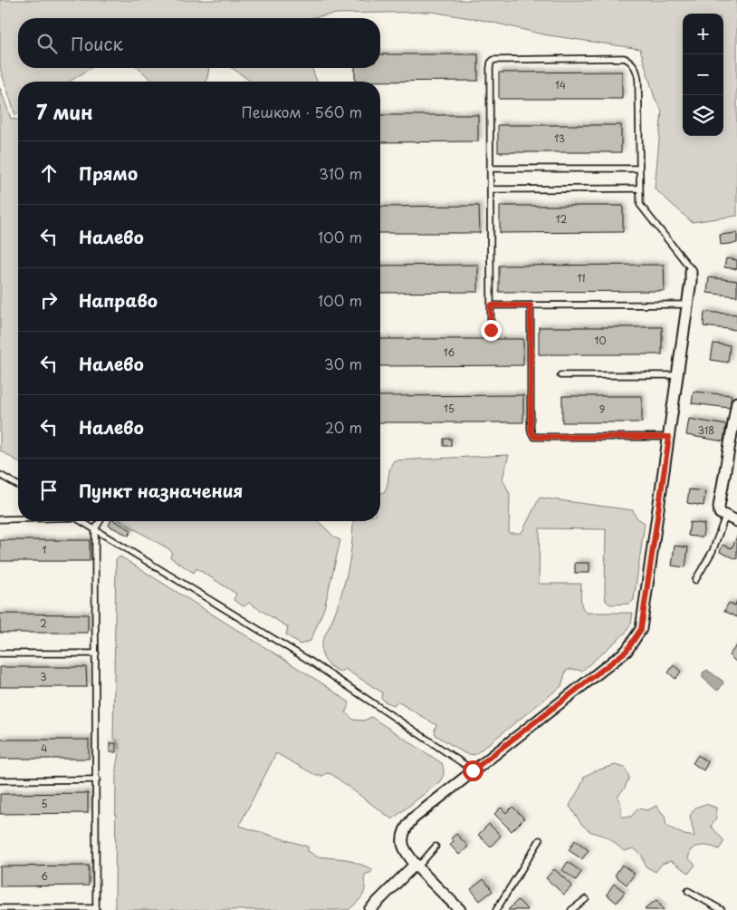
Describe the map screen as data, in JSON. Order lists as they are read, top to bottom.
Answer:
{
  "house_numbers": [
    "14",
    "13",
    "12",
    "11",
    "10",
    "16",
    "15",
    "9",
    "318",
    "1",
    "2",
    "3",
    "4",
    "5",
    "6"
  ],
  "page": {
    "map_buttons": ["+", "−"],
    "search": "Поиск",
    "heading": ["7 мин", "Пешком · 560 m"],
    "list": [
      ["Прямо", "310 m"],
      ["Налево", "100 m"],
      ["Направо", "100 m"],
      ["Налево", "30 m"],
      ["Налево", "20 m"],
      "Пункт назначения"
    ]
  }
}
